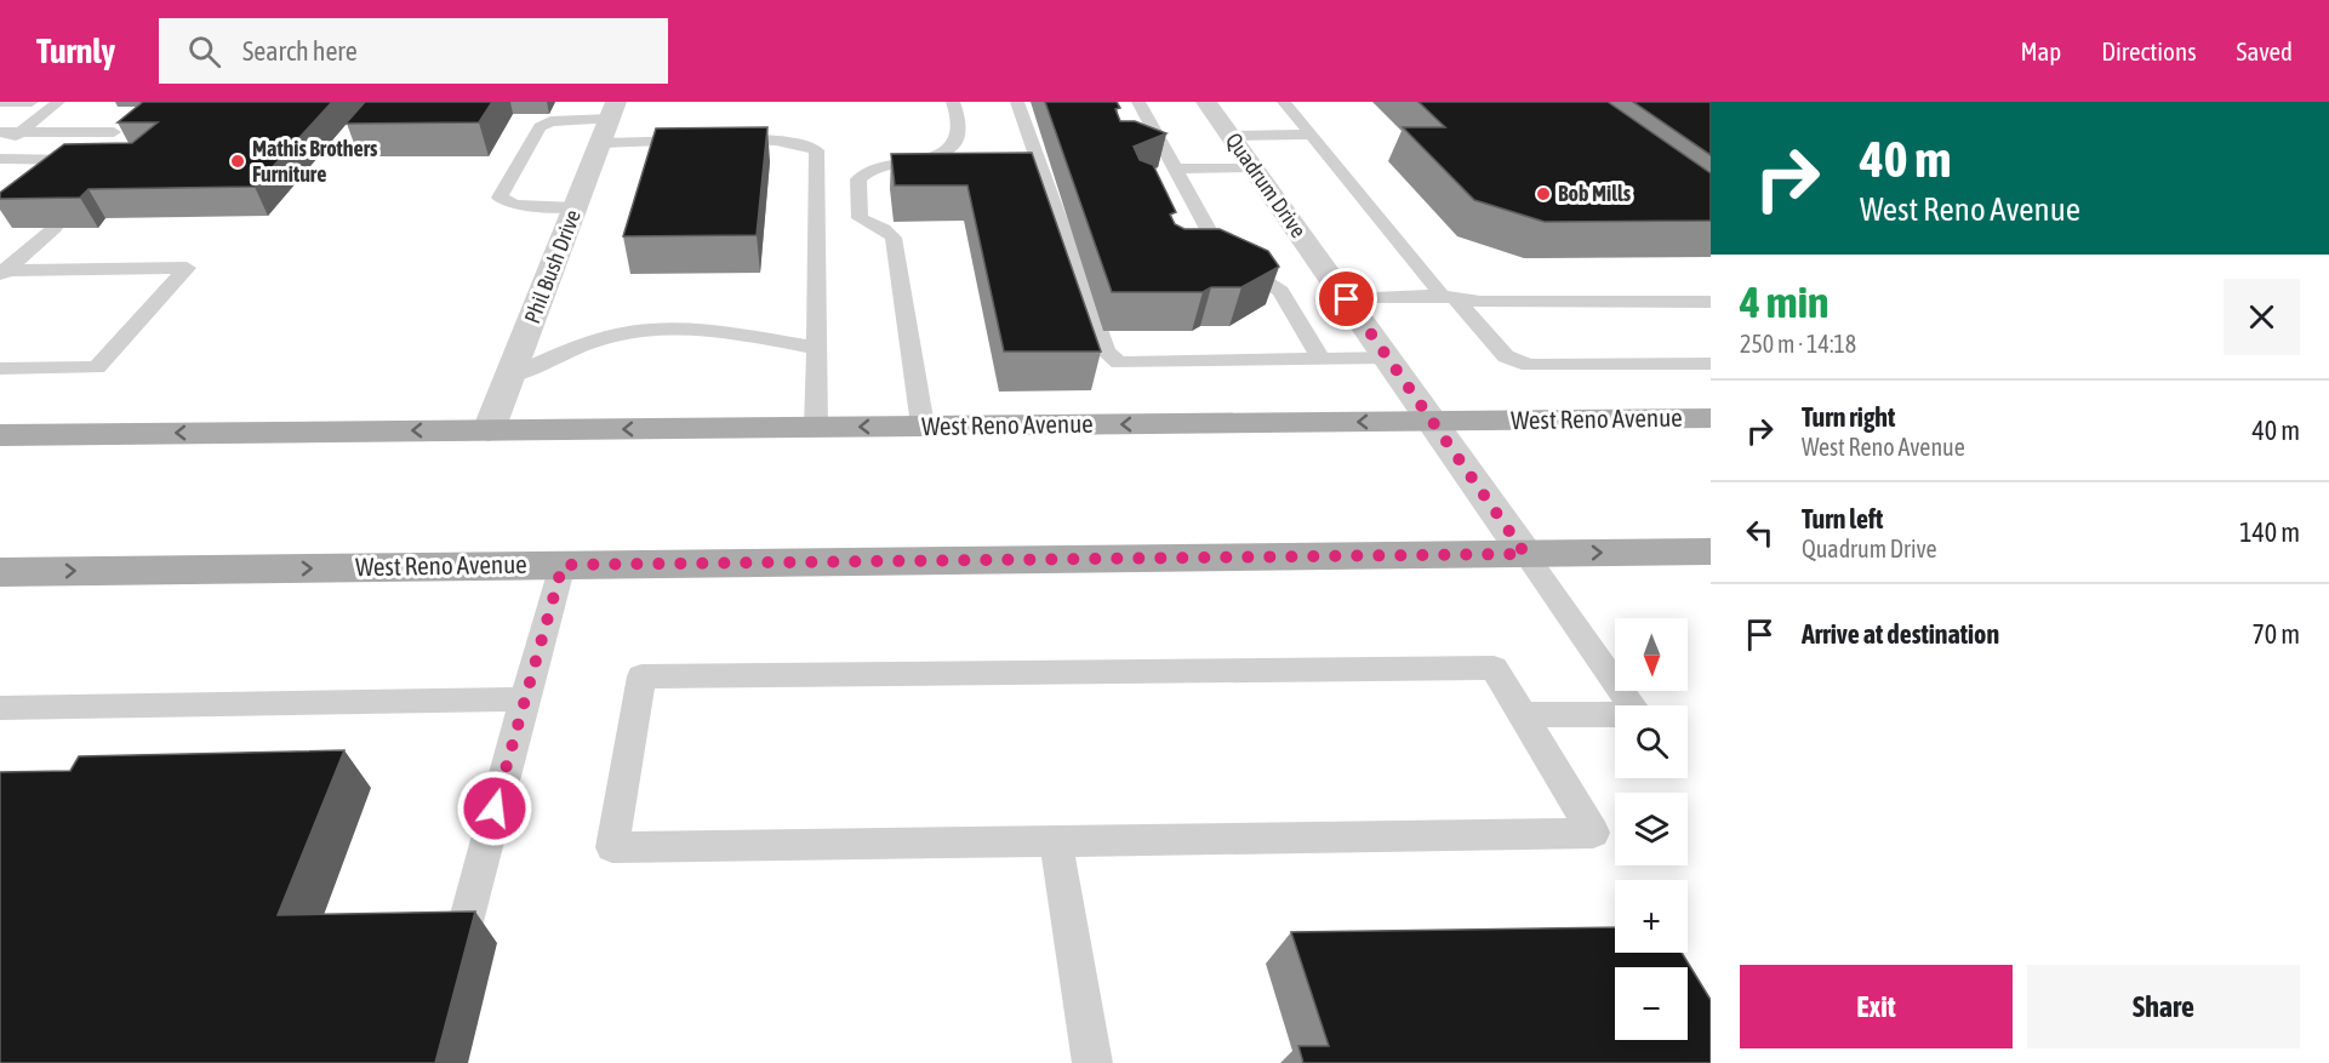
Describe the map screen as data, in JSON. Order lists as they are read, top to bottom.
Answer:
{
  "streets": {
    "main road": ["West Reno Avenue"],
    "street": ["Quadrum Drive", "Phil Bush Drive"]
  },
  "crossings": [
    ["Quadrum Drive", "West Reno Avenue"],
    ["Phil Bush Drive", "West Reno Avenue"]
  ],
  "places": ["Mathis Brothers Furniture", "Bob Mills"],
  "north": "bottom",
  "page": {
    "header": "Turnly",
    "search": "Search here",
    "nav": ["Map", "Directions", "Saved"],
    "turn": ["40 m", "West Reno Avenue"],
    "heading": ["4 min", "250 m · 14:18"],
    "list": [
      {
        "name": "Turn right",
        "note": "West Reno Avenue",
        "value": "40 m"
      },
      {
        "name": "Turn left",
        "note": "Quadrum Drive",
        "value": "140 m"
      },
      {
        "name": "Arrive at destination",
        "value": "70 m"
      }
    ],
    "map_buttons": ["+", "−"],
    "buttons": ["Exit", "Share"]
  }
}
